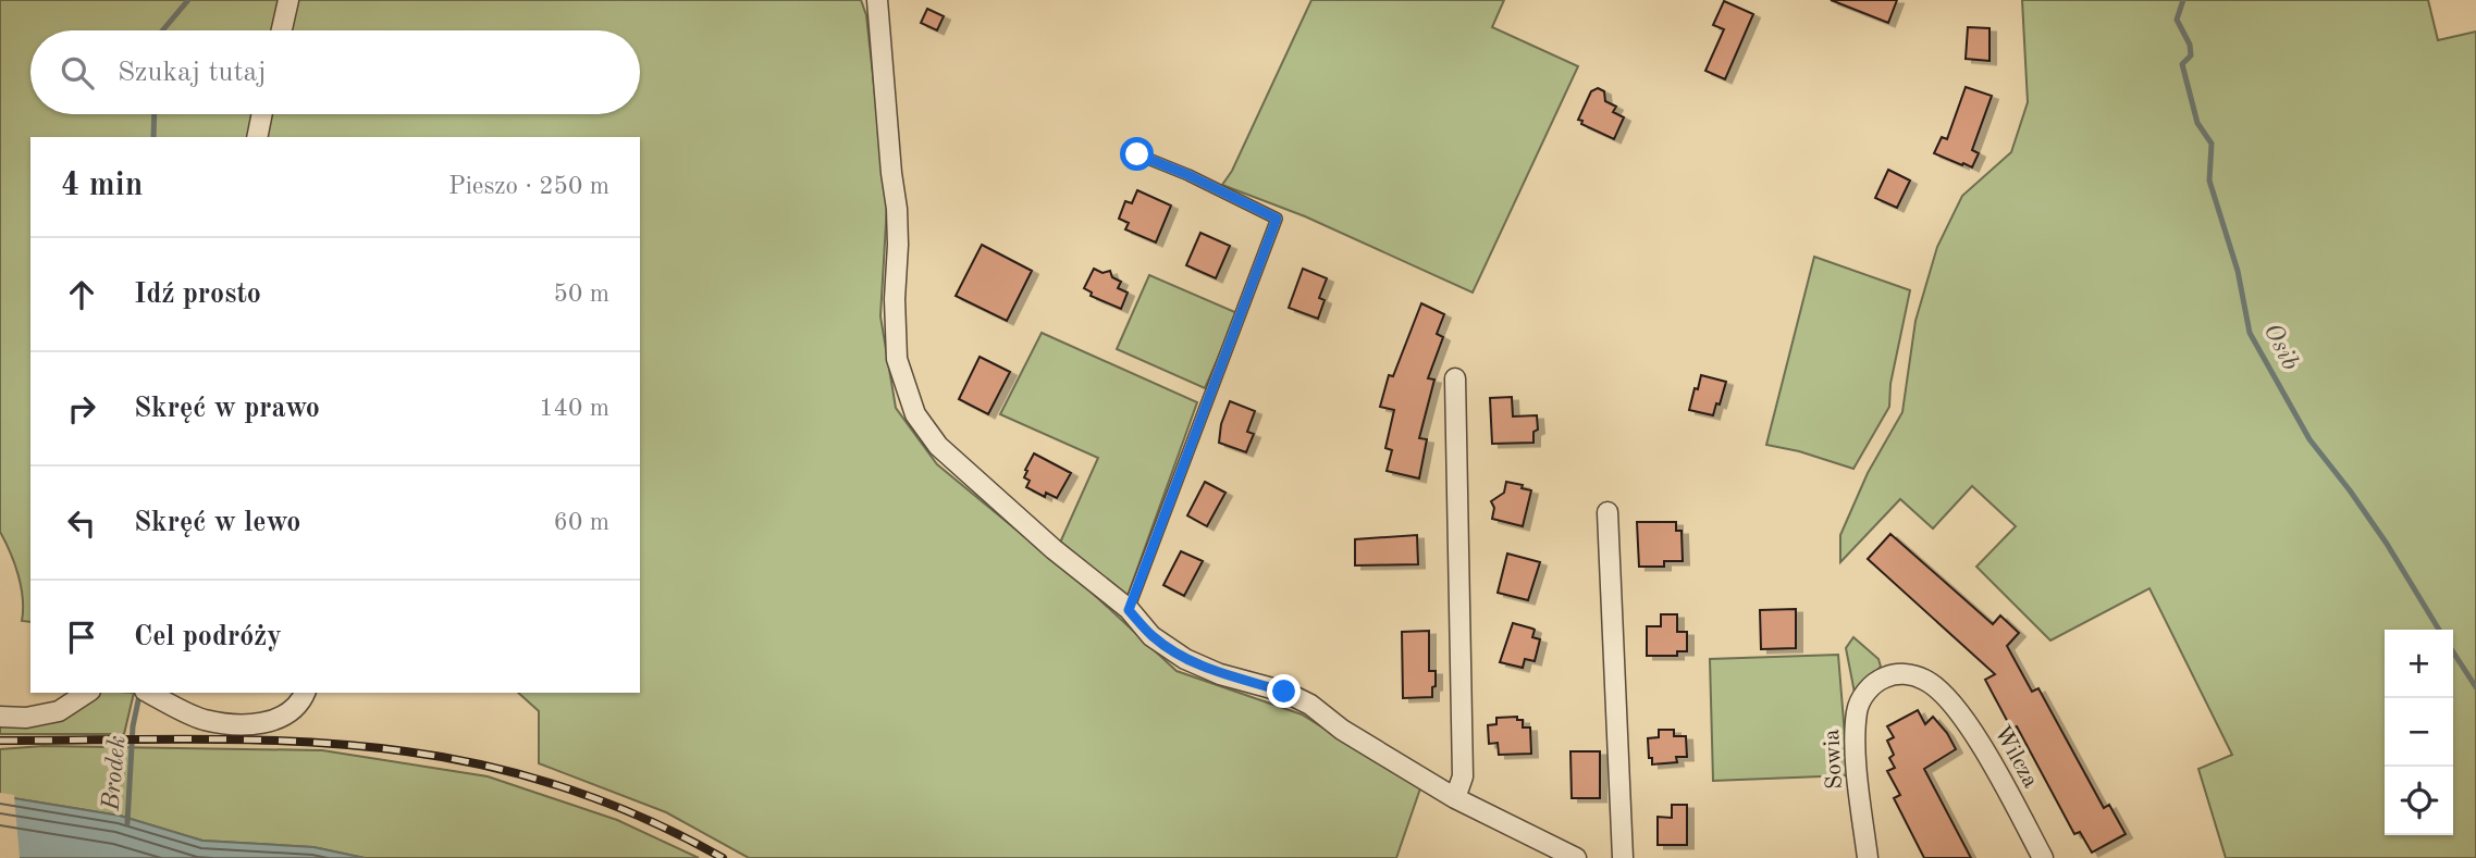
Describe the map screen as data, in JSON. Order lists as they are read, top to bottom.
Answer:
{
  "streets": {
    "street": ["Wilcza", "Sowia"]
  },
  "crossings": [
    ["Wilcza", "Sowia"]
  ],
  "water": ["Osib", "Brodek"],
  "page": {
    "search": "Szukaj tutaj",
    "heading": ["4 min", "Pieszo · 250 m"],
    "list": [
      ["Idź prosto", "50 m"],
      ["Skręć w prawo", "140 m"],
      ["Skręć w lewo", "60 m"],
      "Cel podróży"
    ],
    "map_buttons": ["+", "−"]
  }
}
